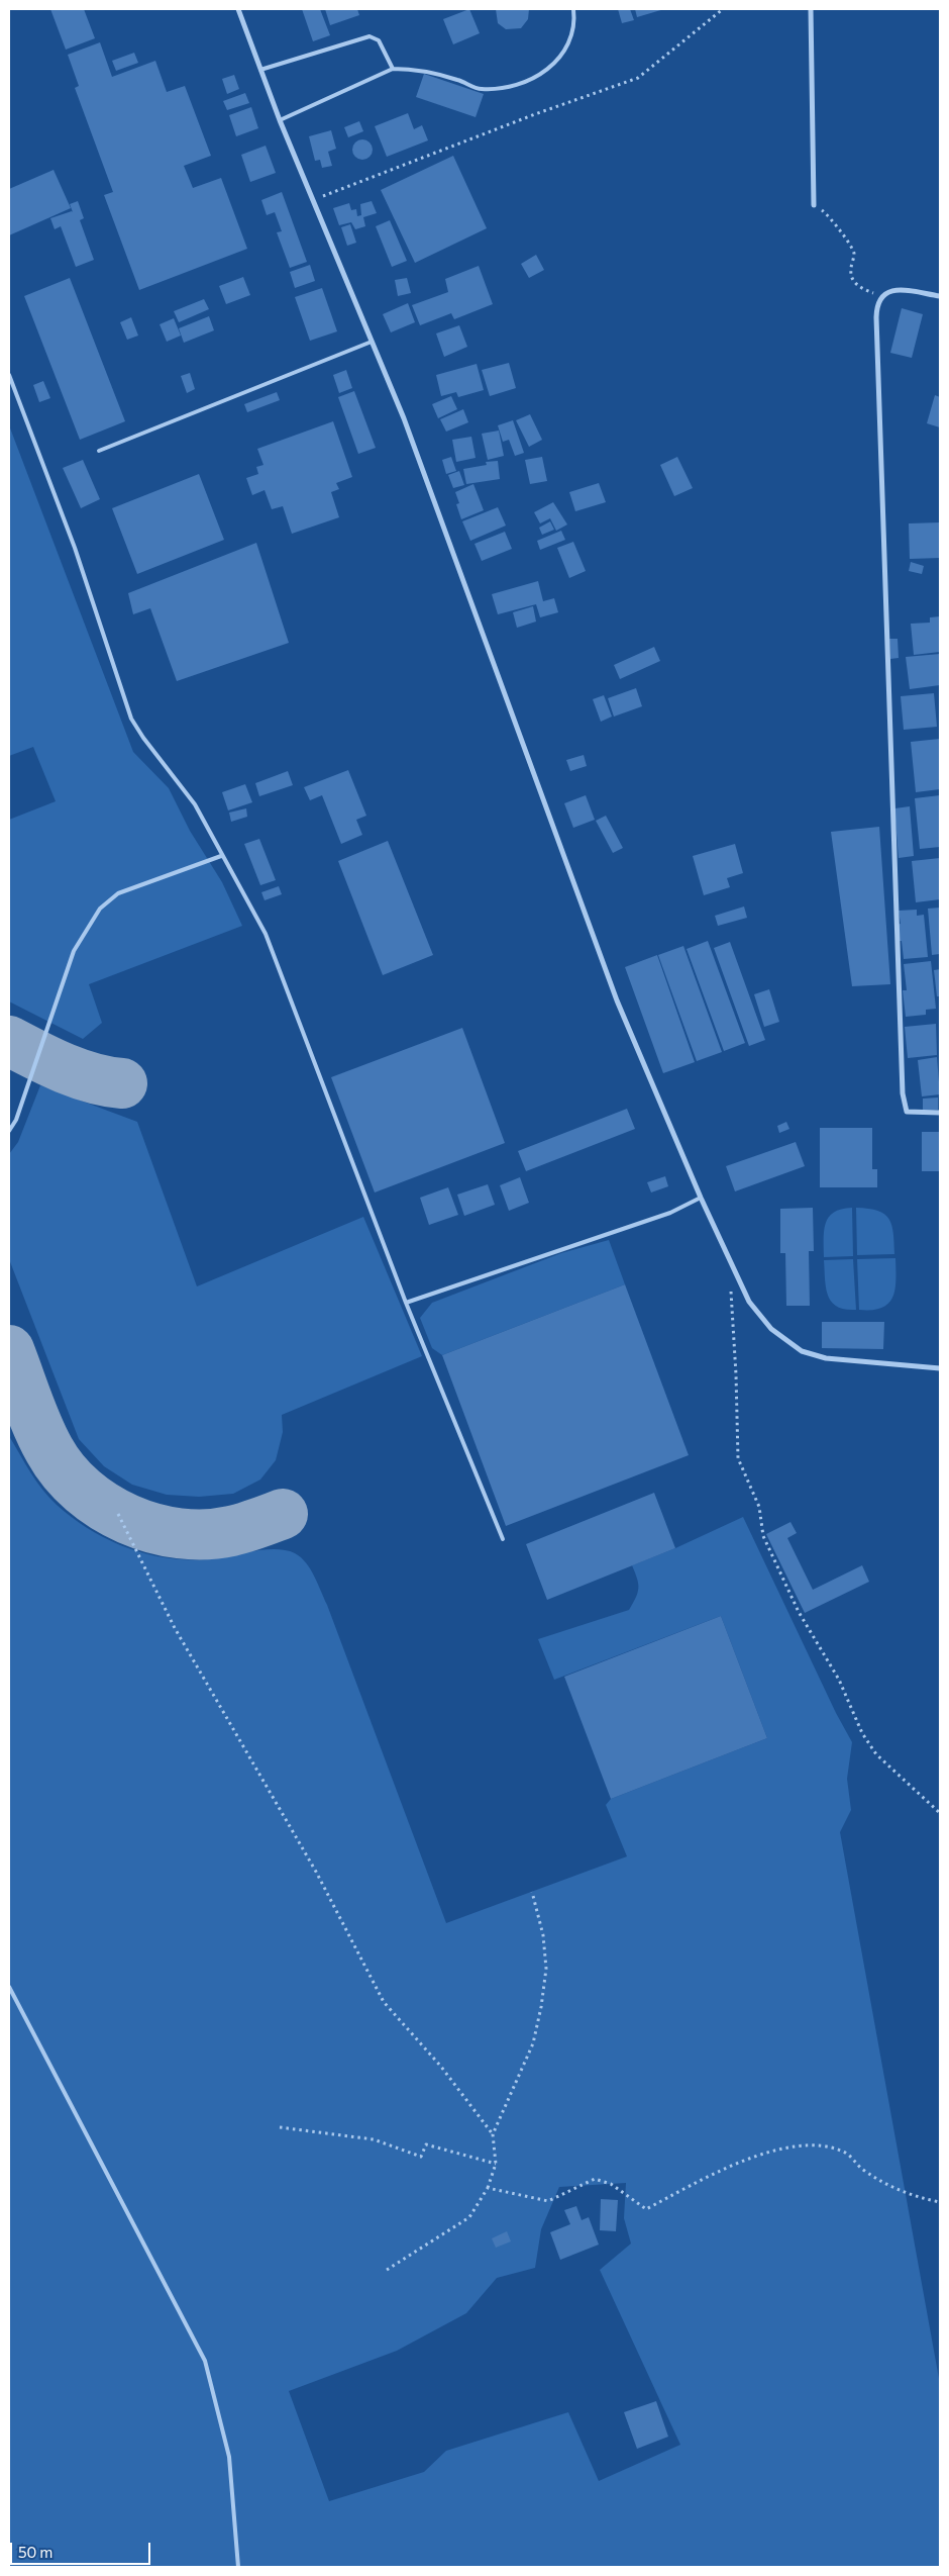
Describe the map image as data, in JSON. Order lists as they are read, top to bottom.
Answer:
{
  "scale_bar": "50 m"
}
